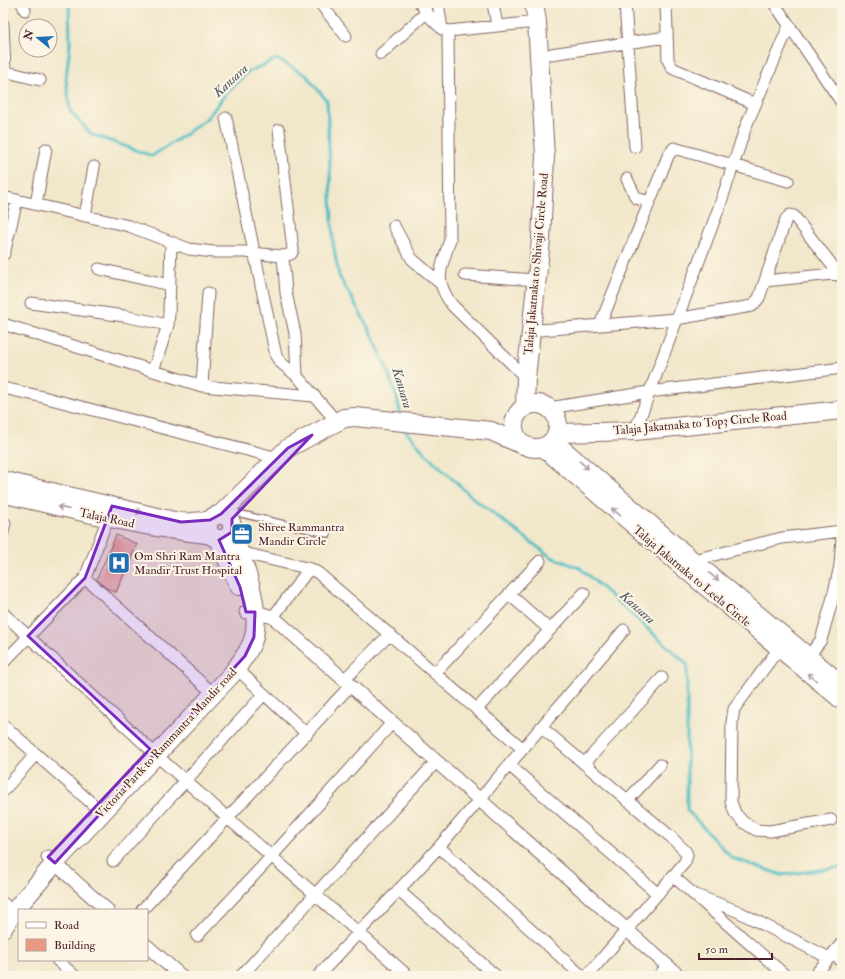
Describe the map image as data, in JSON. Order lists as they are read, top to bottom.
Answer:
{
  "streets": {
    "highway": ["Talaja Jakatnaka to Shivaji Circle Road", "Talaja Jakatnaka to Top3 Circle Road", "Victoria Partk to Rammantra Mandir road"],
    "main road": ["Talaja Road", "Talaja Jakatnaka to Leela Circle"]
  },
  "crossings": [
    ["Talaja Jakatnaka to Shivaji Circle Road", "Talaja Jakatnaka to Top3 Circle Road"],
    ["Talaja Jakatnaka to Shivaji Circle Road", "Talaja Jakatnaka to Leela Circle"],
    ["Talaja Jakatnaka to Top3 Circle Road", "Talaja Jakatnaka to Leela Circle"],
    ["Talaja Road", "Victoria Partk to Rammantra Mandir road"]
  ],
  "water": ["Kansara"],
  "places": {
    "office": ["Shree Rammantra Mandir Circle"],
    "hospital": ["Om Shri Ram Mantra Mandir Trust Hospital"]
  },
  "legend": ["Road", "Building"],
  "scale_bar": "50 m",
  "north": "left"
}
